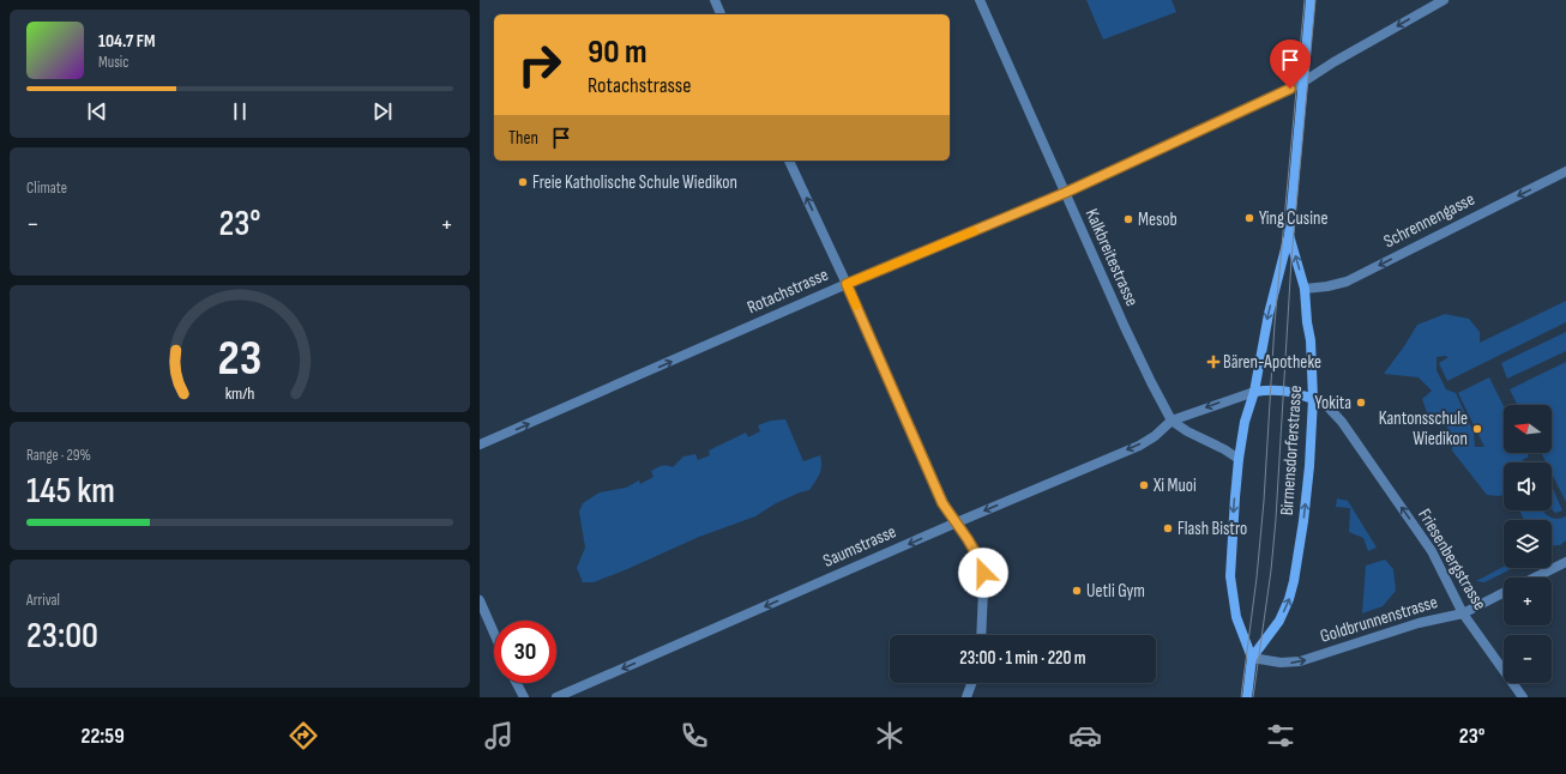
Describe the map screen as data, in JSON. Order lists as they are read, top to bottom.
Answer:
{
  "streets": {
    "main road": ["Birmensdorferstrasse"],
    "street": [
      "Schrennengasse",
      "Kalkbreitestrasse",
      "Rotachstrasse",
      "Saumstrasse",
      "Friesenbergstrasse",
      "Goldbrunnenstrasse"
    ]
  },
  "crossings": [
    ["Schrennengasse", "Birmensdorferstrasse"],
    ["Kalkbreitestrasse", "Rotachstrasse"],
    ["Kalkbreitestrasse", "Birmensdorferstrasse"],
    ["Kalkbreitestrasse", "Saumstrasse"],
    ["Rotachstrasse", "Birmensdorferstrasse"],
    ["Birmensdorferstrasse", "Friesenbergstrasse"],
    ["Birmensdorferstrasse", "Goldbrunnenstrasse"],
    ["Friesenbergstrasse", "Goldbrunnenstrasse"]
  ],
  "one_way": [
    "Schrennengasse",
    "Saumstrasse",
    "Friesenbergstrasse",
    "Goldbrunnenstrasse"
  ],
  "places": {
    "other": [
      "Freie Katholische Schule Wiedikon",
      "Ying Cusine",
      "Mesob",
      "Yokita",
      "Kantonsschule Wiedikon",
      "Xi Muoi",
      "Flash Bistro",
      "Uetli Gym"
    ],
    "health": ["Bären-Apotheke"]
  },
  "north": "left",
  "page": {
    "turn": ["90 m", "Rotachstrasse"],
    "song": ["104.7 FM", "Music"],
    "then": "Then",
    "tile": [
      "Climate",
      ["Range · 29%", "145 km"],
      ["Arrival", "23:00"]
    ],
    "heat": ["−", "23°", "+"],
    "map_buttons": ["+", "−"],
    "limit": "30",
    "trip": "23:00 · 1 min · 220 m",
    "tabs": ["22:59", "23°"],
    "gauge": ["23", "km/h"]
  }
}
